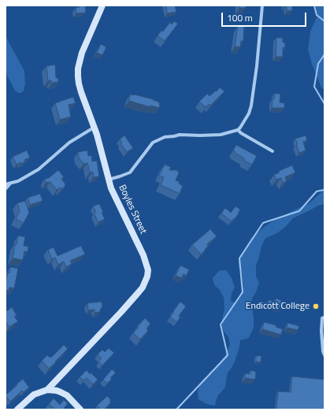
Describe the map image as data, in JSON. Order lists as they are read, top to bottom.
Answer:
{
  "streets": {
    "street": ["Boyles Street"]
  },
  "places": ["Endicott College"],
  "scale_bar": "100 m"
}
